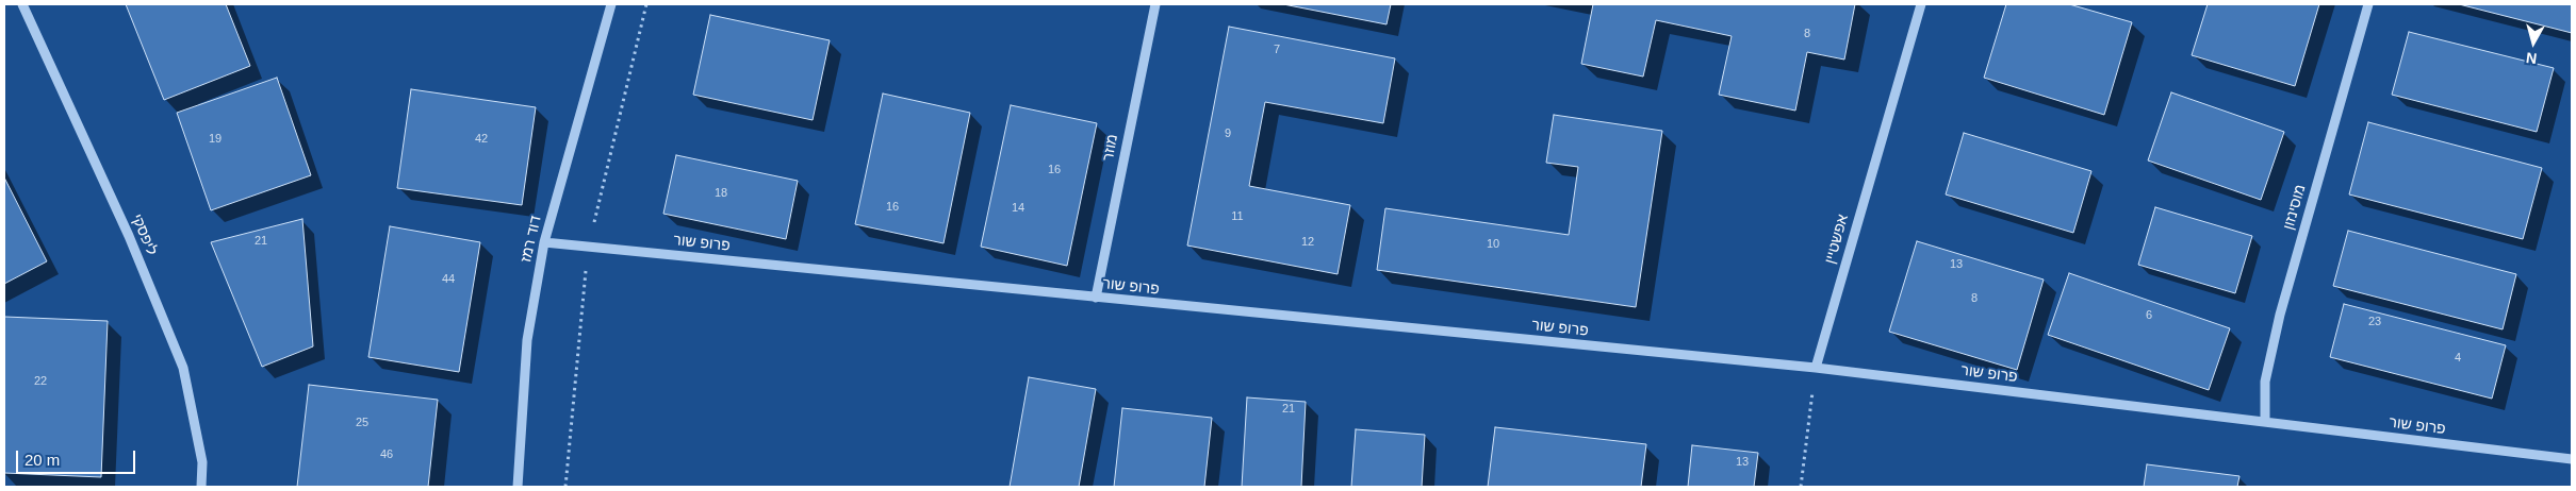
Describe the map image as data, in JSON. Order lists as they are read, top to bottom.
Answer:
{
  "streets": {
    "street": [
      "מוזר",
      "מוסינזון",
      "ליפסקי",
      "דוד רמז",
      "אפשטיין",
      "פרופ שור"
    ]
  },
  "crossings": [
    ["מוזר", "פרופ שור"],
    ["מוסינזון", "פרופ שור"],
    ["דוד רמז", "פרופ שור"],
    ["אפשטיין", "פרופ שור"]
  ],
  "house_numbers": [
    "8",
    "7",
    "9",
    "19",
    "42",
    "16",
    "18",
    "16",
    "14",
    "11",
    "21",
    "12",
    "10",
    "13",
    "44",
    "8",
    "6",
    "23",
    "4",
    "22",
    "21",
    "25",
    "46",
    "13"
  ],
  "scale_bar": "20 m",
  "north": "bottom"
}
